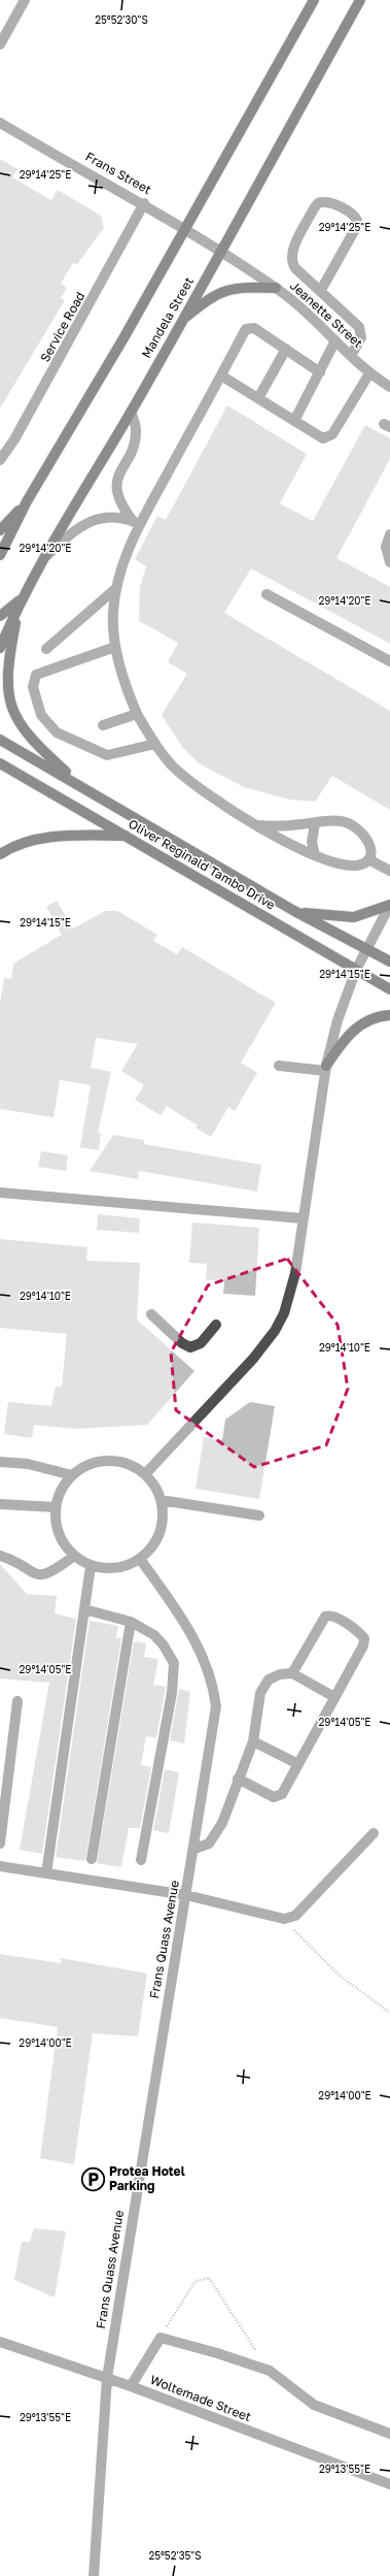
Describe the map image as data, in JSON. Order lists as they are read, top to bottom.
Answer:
{
  "streets": {
    "main road": ["Mandela Street", "Oliver Reginald Tambo Drive"],
    "street": [
      "Frans Street",
      "Jeanette Street",
      "Service Road",
      "Frans Quass Avenue",
      "Woltemade Street"
    ]
  },
  "crossings": [
    ["Frans Street", "Jeanette Street"],
    ["Frans Street", "Mandela Street"],
    ["Frans Street", "Service Road"],
    ["Jeanette Street", "Mandela Street"],
    ["Frans Quass Avenue", "Woltemade Street"]
  ],
  "places": {
    "parking": ["Protea Hotel Parking"]
  },
  "coordinates": [
    "25°52'30\"S",
    "29°14'25\"E",
    "29°14'20\"E",
    "29°14'15\"E",
    "29°14'10\"E",
    "29°14'05\"E",
    "29°14'00\"E",
    "29°13'55\"E",
    "25°52'35\"S"
  ]
}
